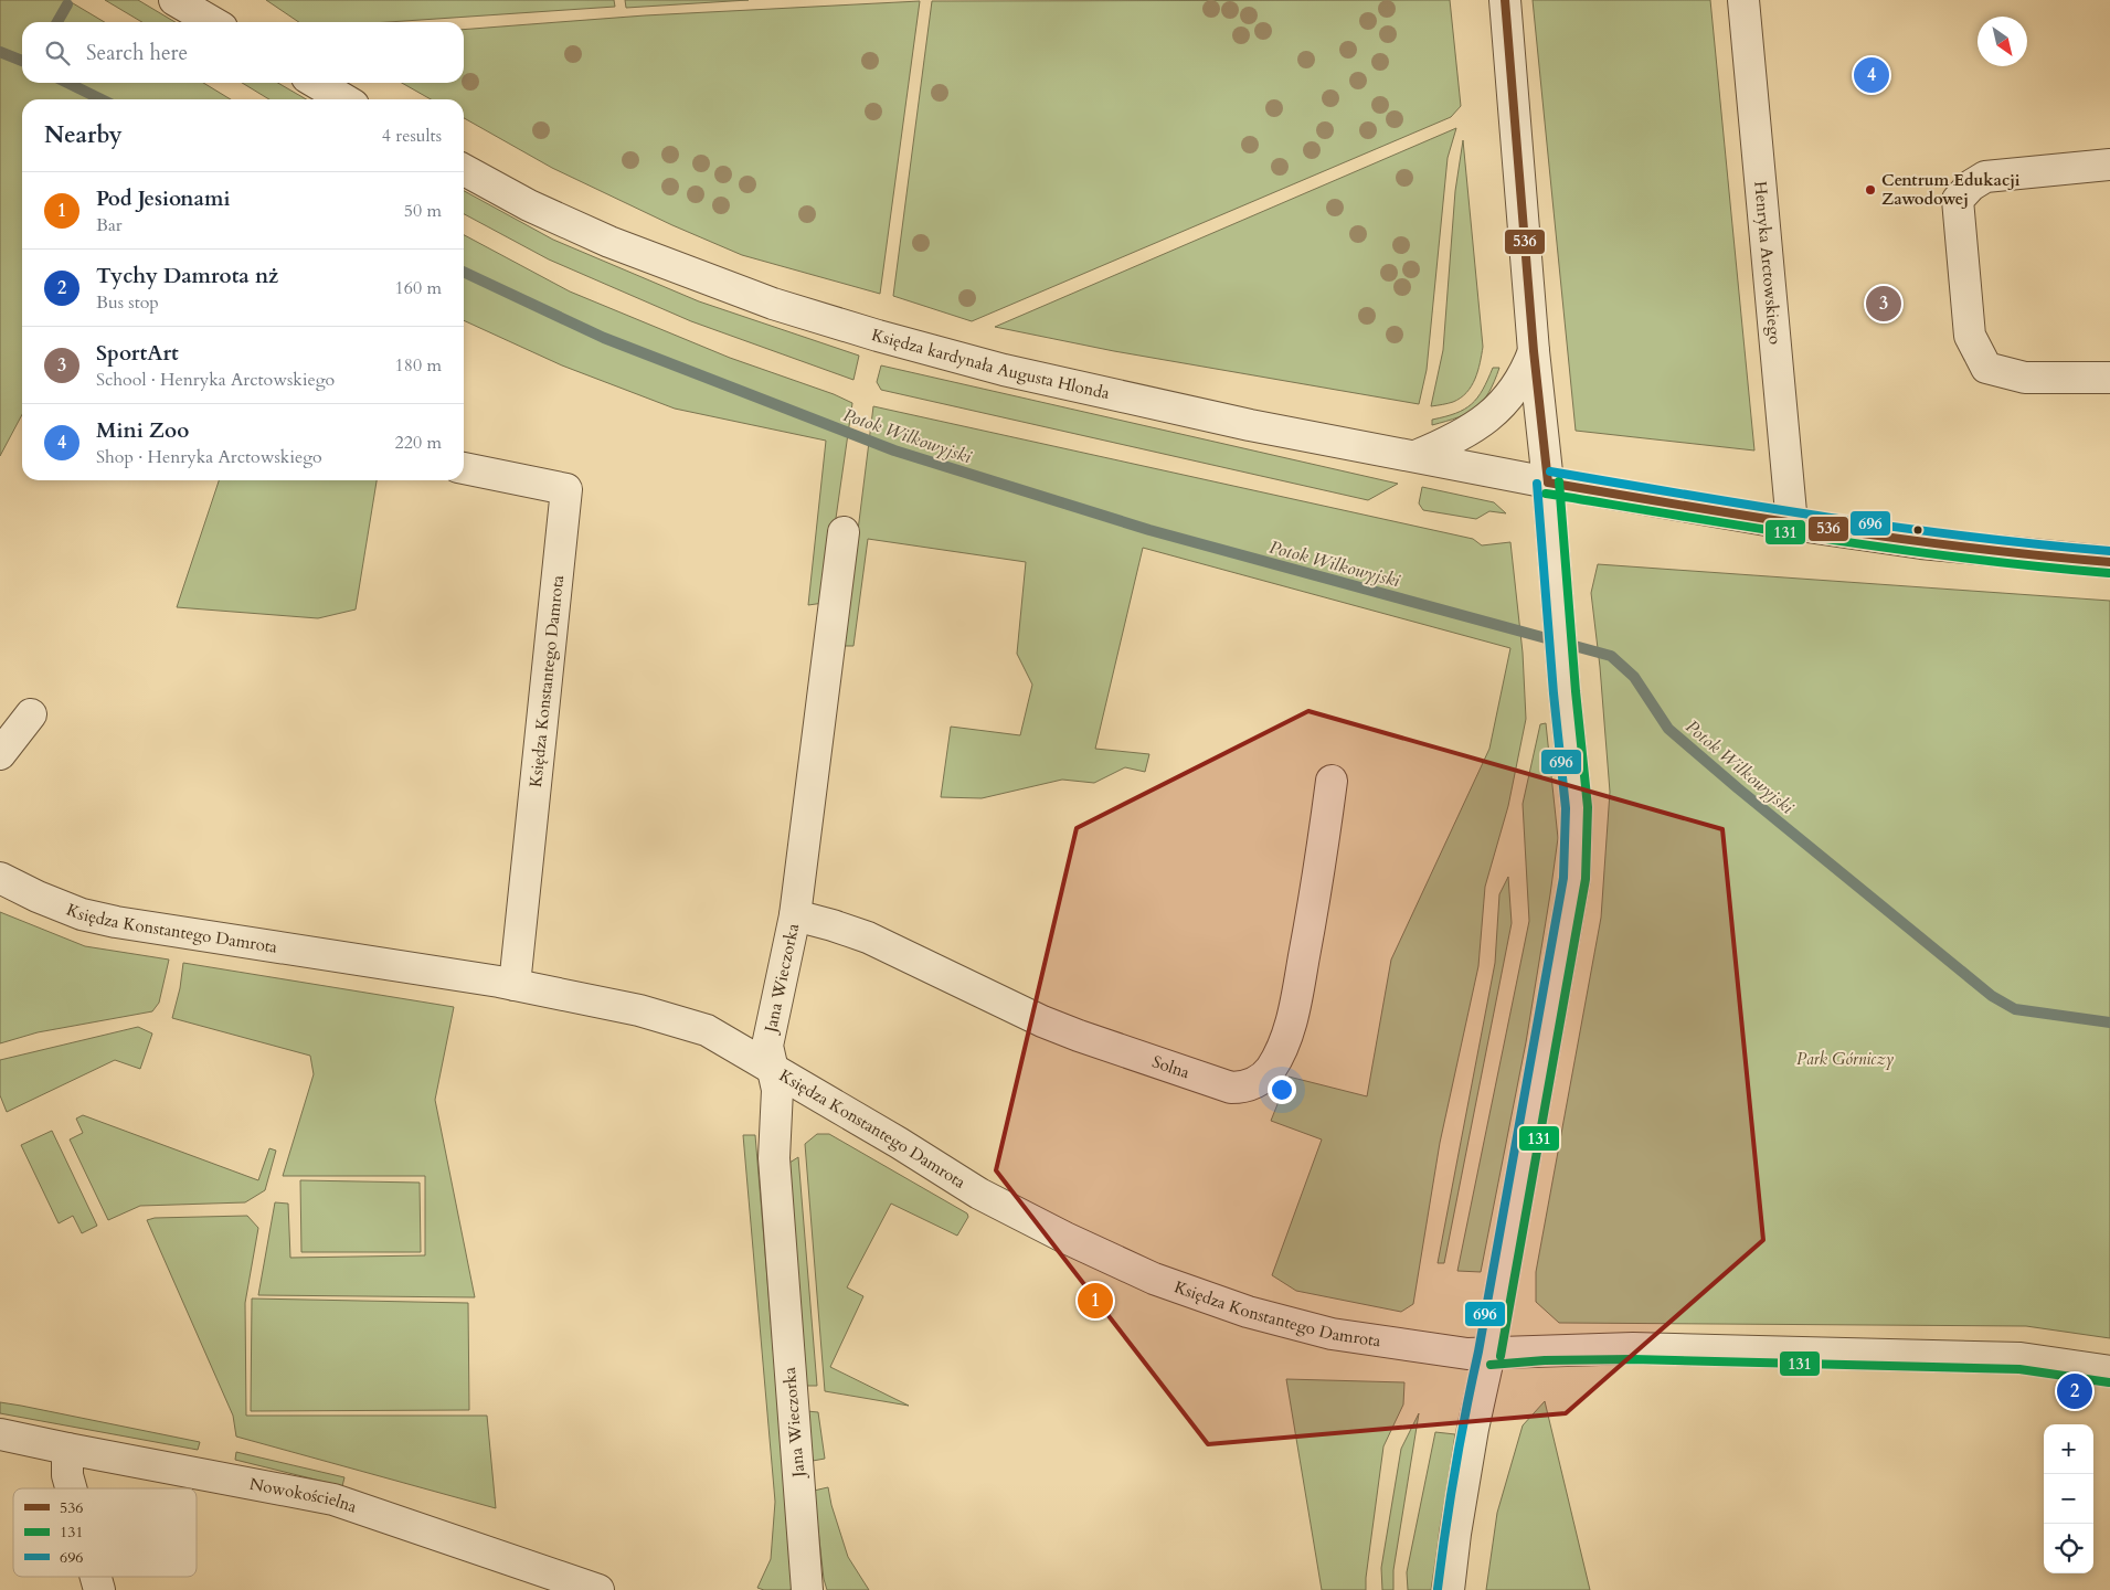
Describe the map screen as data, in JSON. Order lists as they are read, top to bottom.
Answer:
{
  "streets": {
    "street": [
      "Henryka Arctowskiego",
      "Księdza kardynała Augusta Hlonda",
      "Księdza Konstantego Damrota",
      "Jana Wieczorka",
      "Solna",
      "Nowokościelna"
    ]
  },
  "crossings": [
    ["Henryka Arctowskiego", "Księdza kardynała Augusta Hlonda"],
    ["Księdza Konstantego Damrota", "Jana Wieczorka"],
    ["Jana Wieczorka", "Solna"]
  ],
  "water": ["Potok Wilkowyjski"],
  "parks": ["Park Górniczy"],
  "places": ["Centrum Edukacji Zawodowej"],
  "lines": ["transit line 536", "transit line 696", "transit line 131"],
  "legend": ["536", "131", "696"],
  "north": "bottom right",
  "page": {
    "search": "Search here",
    "pins": [
      "4",
      "3",
      "1",
      "2"
    ],
    "heading": ["Nearby", "4 results"],
    "list": [
      {
        "mark": "1",
        "name": "Pod Jesionami",
        "note": "Bar",
        "value": "50 m"
      },
      {
        "mark": "2",
        "name": "Tychy Damrota nż",
        "note": "Bus stop",
        "value": "160 m"
      },
      {
        "mark": "3",
        "name": "SportArt",
        "note": "School · Henryka Arctowskiego",
        "value": "180 m"
      },
      {
        "mark": "4",
        "name": "Mini Zoo",
        "note": "Shop · Henryka Arctowskiego",
        "value": "220 m"
      }
    ],
    "map_buttons": ["+", "−"]
  }
}
